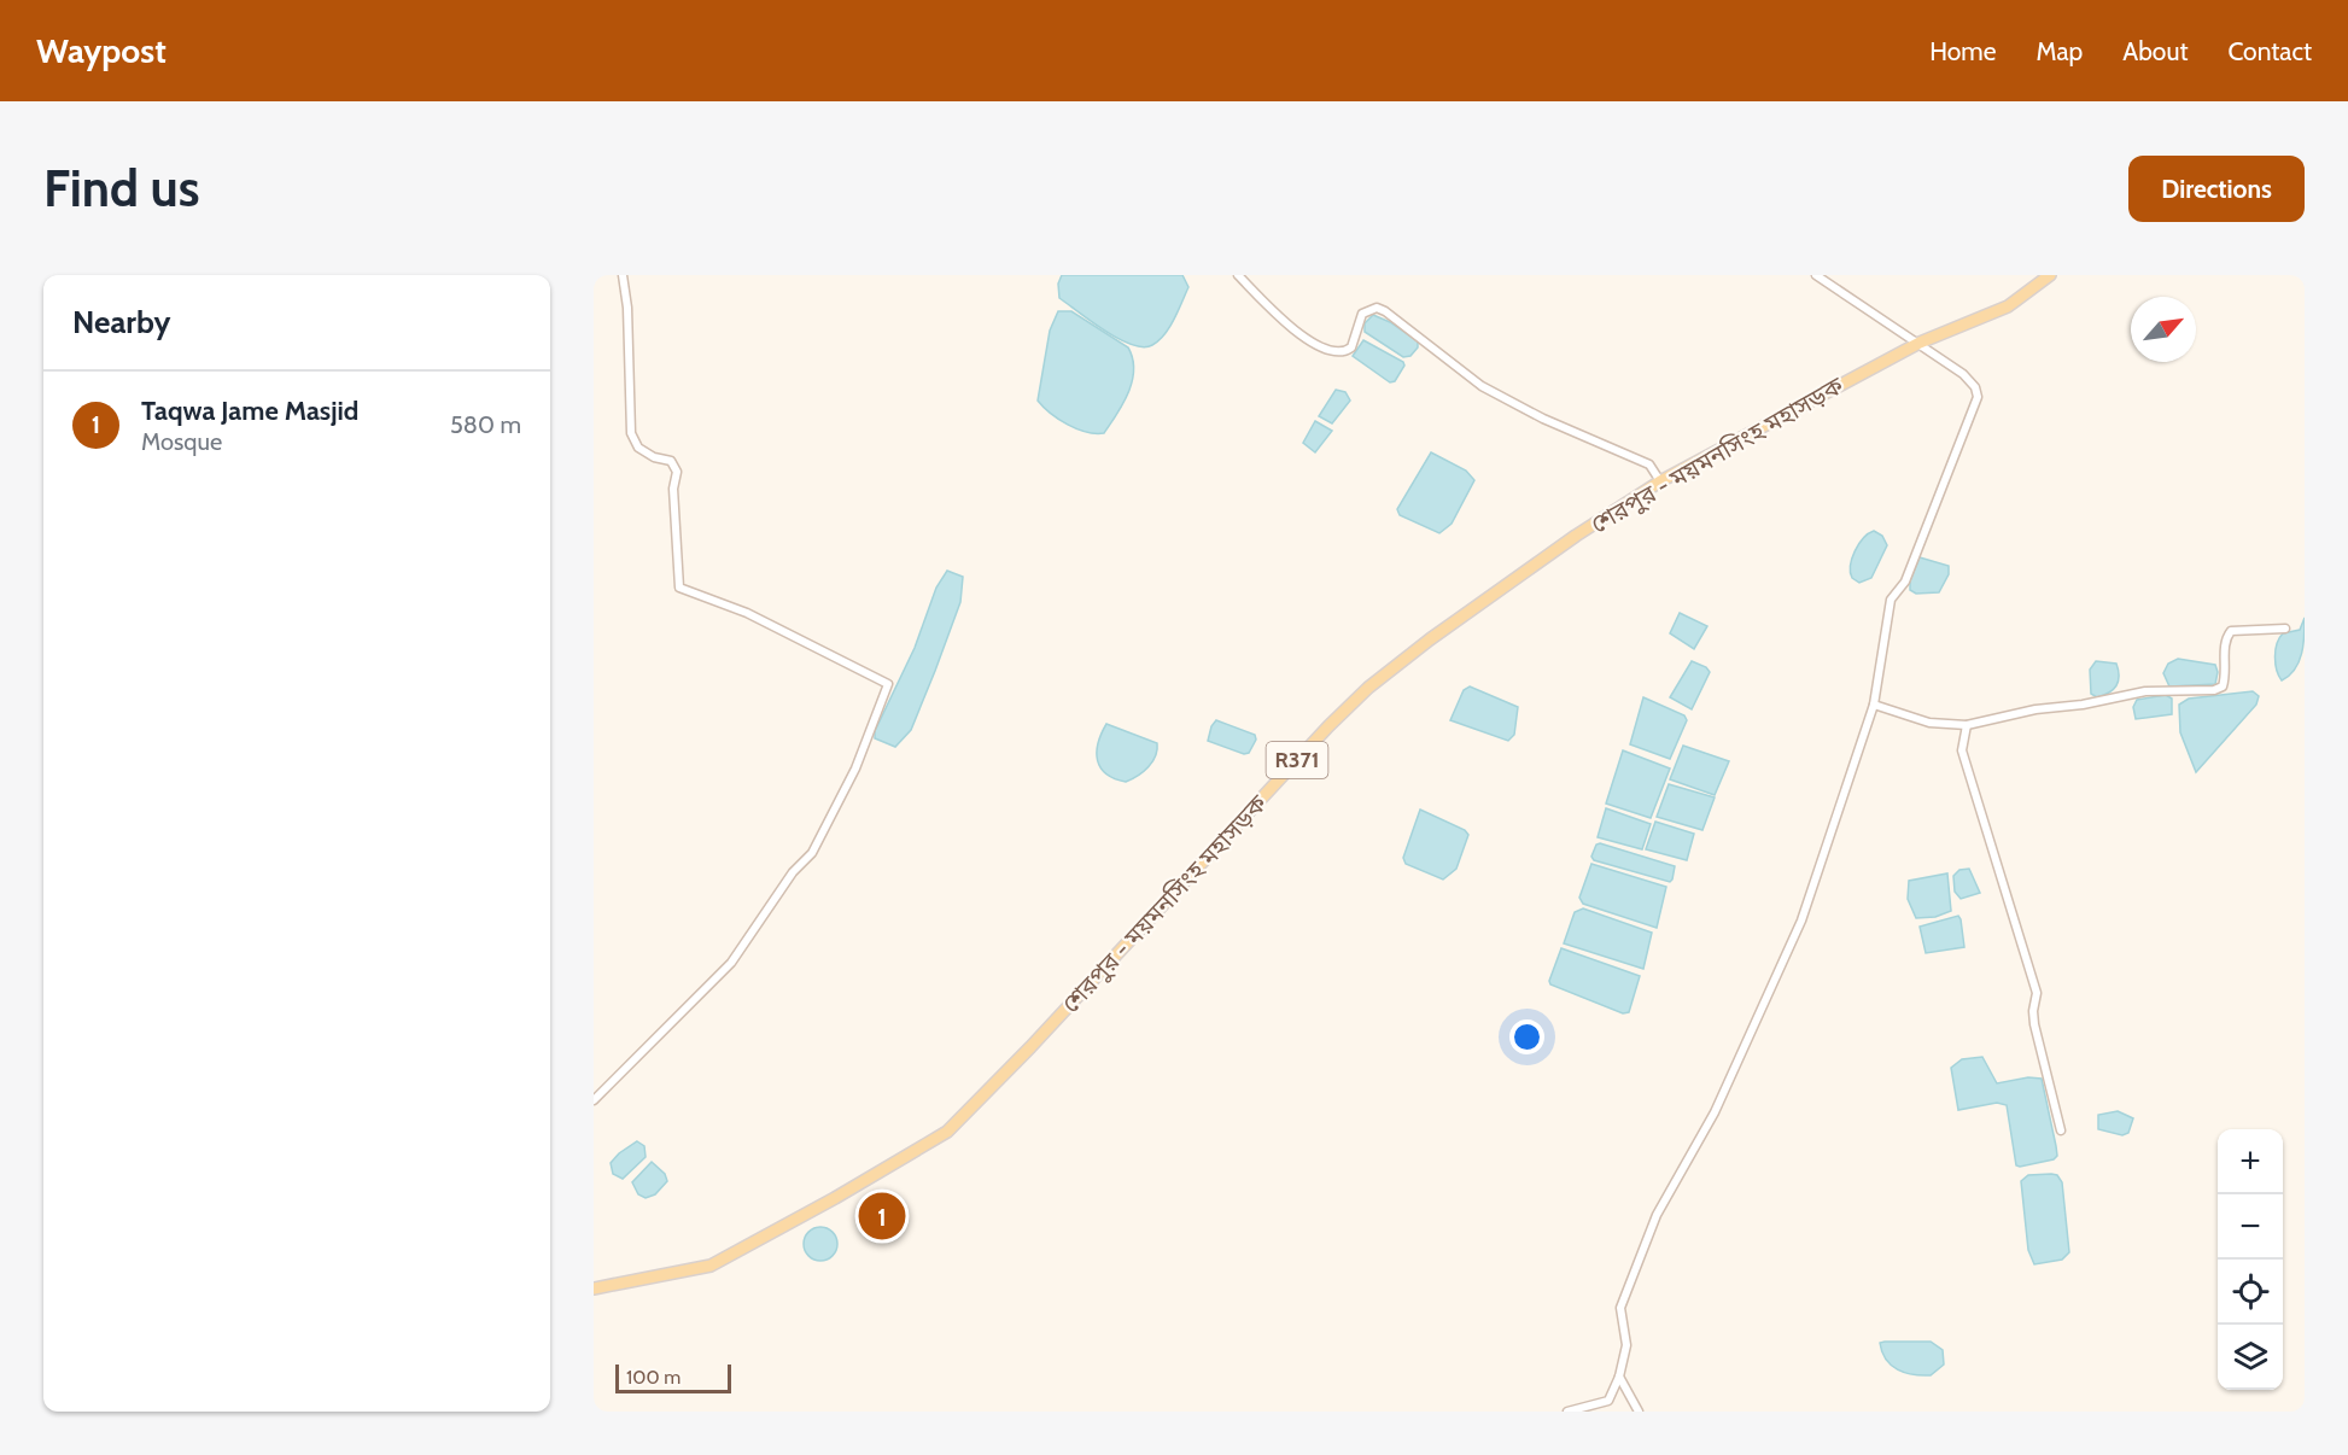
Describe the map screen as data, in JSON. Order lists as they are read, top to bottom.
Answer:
{
  "streets": {
    "main road": ["শেরপুর - ময়মনসিংহ মহাসড়ক", "R371"]
  },
  "scale_bar": "100 m",
  "north": "top right",
  "page": {
    "header": "Waypost",
    "nav": [
      "Home",
      "Map",
      "About",
      "Contact"
    ],
    "buttons": "Directions",
    "title": "Find us",
    "heading": "Nearby",
    "list": [
      {
        "mark": "1",
        "name": "Taqwa Jame Masjid",
        "note": "Mosque",
        "value": "580 m"
      }
    ],
    "map_buttons": ["+", "−"],
    "pins": "1",
    "scale": "100 m"
  }
}
